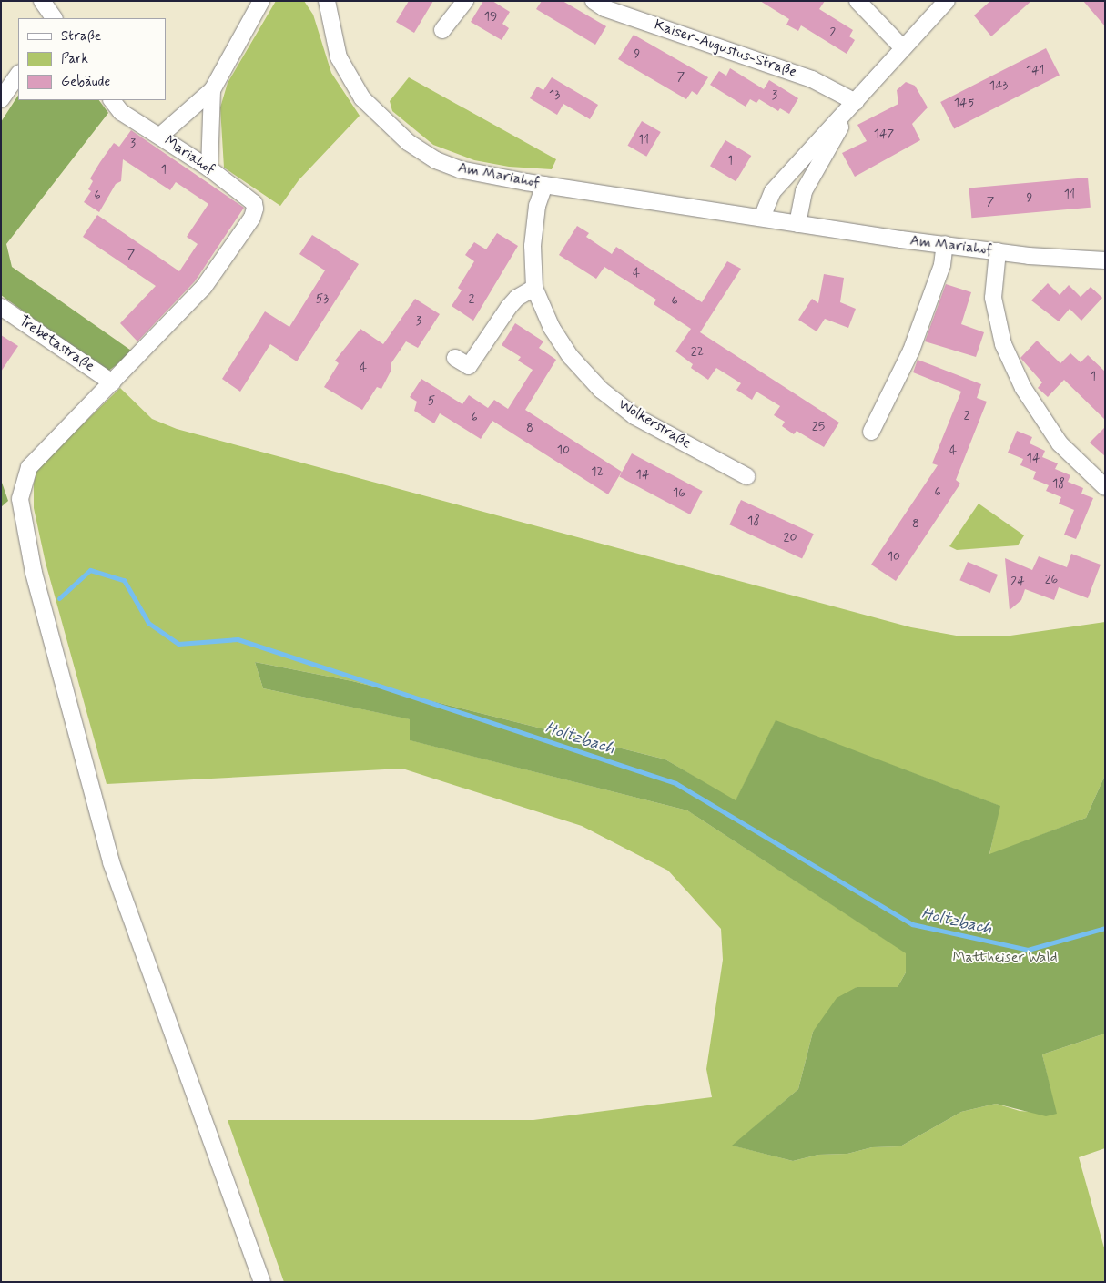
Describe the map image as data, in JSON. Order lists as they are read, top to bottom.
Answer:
{
  "streets": {
    "street": [
      "Kaiser-Augustus-Straße",
      "Mariahof",
      "Am Mariahof",
      "Trebetastraße",
      "Wolkerstraße"
    ]
  },
  "crossings": [
    ["Mariahof", "Trebetastraße"],
    ["Am Mariahof", "Wolkerstraße"]
  ],
  "water": ["Holtzbach"],
  "parks": ["Mattheiser Wald"],
  "house_numbers": [
    "19",
    "2",
    "9",
    "141",
    "7",
    "143",
    "13",
    "3",
    "145",
    "147",
    "11",
    "3",
    "1",
    "1",
    "11",
    "6",
    "9",
    "7",
    "7",
    "4",
    "53",
    "2",
    "6",
    "3",
    "22",
    "4",
    "1",
    "5",
    "2",
    "6",
    "25",
    "8",
    "10",
    "4",
    "14",
    "12",
    "14",
    "18",
    "6",
    "16",
    "18",
    "8",
    "20",
    "10",
    "26",
    "24"
  ],
  "legend": ["Straße", "Park", "Gebäude"]
}
